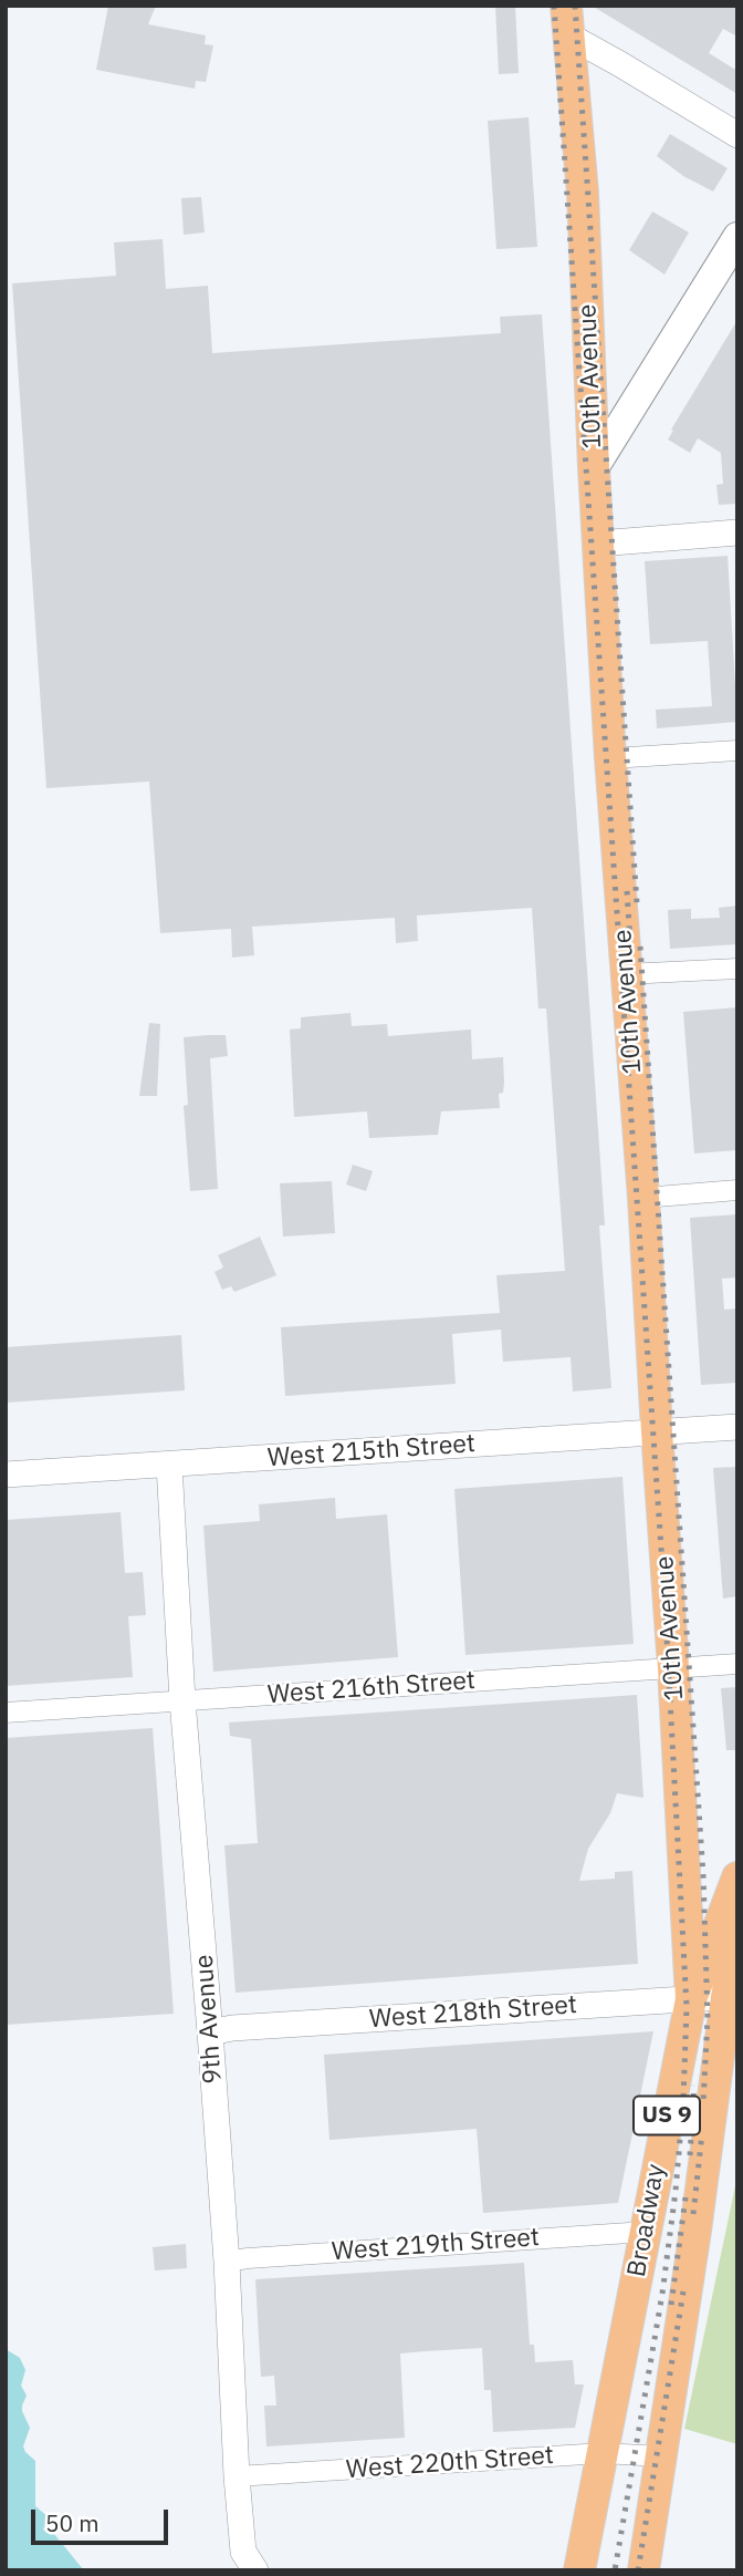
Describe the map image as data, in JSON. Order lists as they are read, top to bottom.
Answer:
{
  "streets": {
    "main road": ["10th Avenue", "US 9", "Broadway"],
    "street": [
      "West 215th Street",
      "West 216th Street",
      "West 218th Street",
      "9th Avenue",
      "West 219th Street",
      "West 220th Street"
    ]
  },
  "crossings": [
    ["10th Avenue", "West 215th Street"],
    ["10th Avenue", "West 216th Street"],
    ["10th Avenue", "West 218th Street"],
    ["10th Avenue", "Broadway"],
    ["West 215th Street", "9th Avenue"],
    ["West 216th Street", "9th Avenue"],
    ["West 218th Street", "9th Avenue"],
    ["West 218th Street", "Broadway"],
    ["9th Avenue", "West 219th Street"],
    ["9th Avenue", "West 220th Street"],
    ["Broadway", "West 219th Street"],
    ["Broadway", "West 220th Street"]
  ],
  "scale_bar": "50 m"
}
